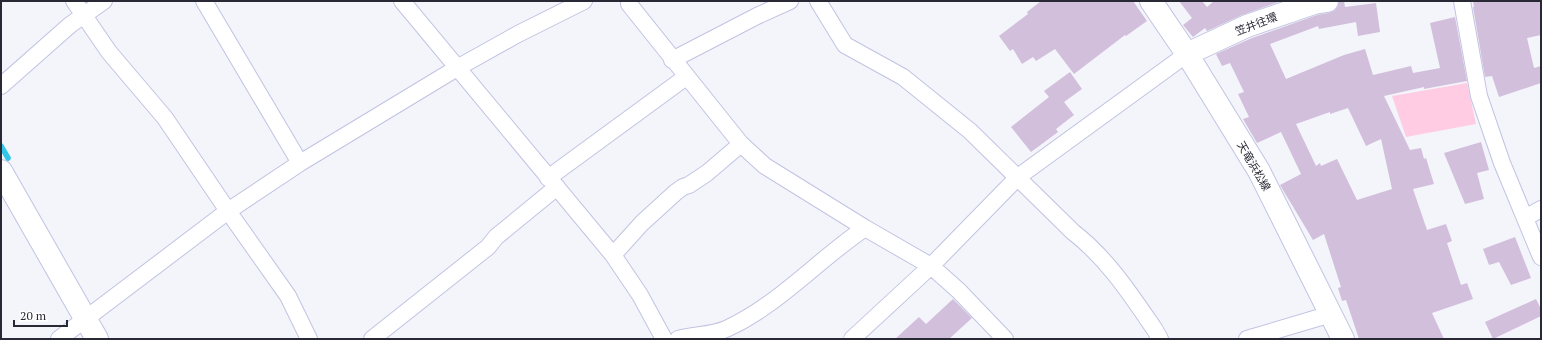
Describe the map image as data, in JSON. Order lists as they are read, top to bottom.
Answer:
{
  "streets": {
    "main road": ["笠井往環", "天竜浜松線"]
  },
  "crossings": [
    ["笠井往環", "天竜浜松線"]
  ],
  "scale_bar": "20 m"
}
